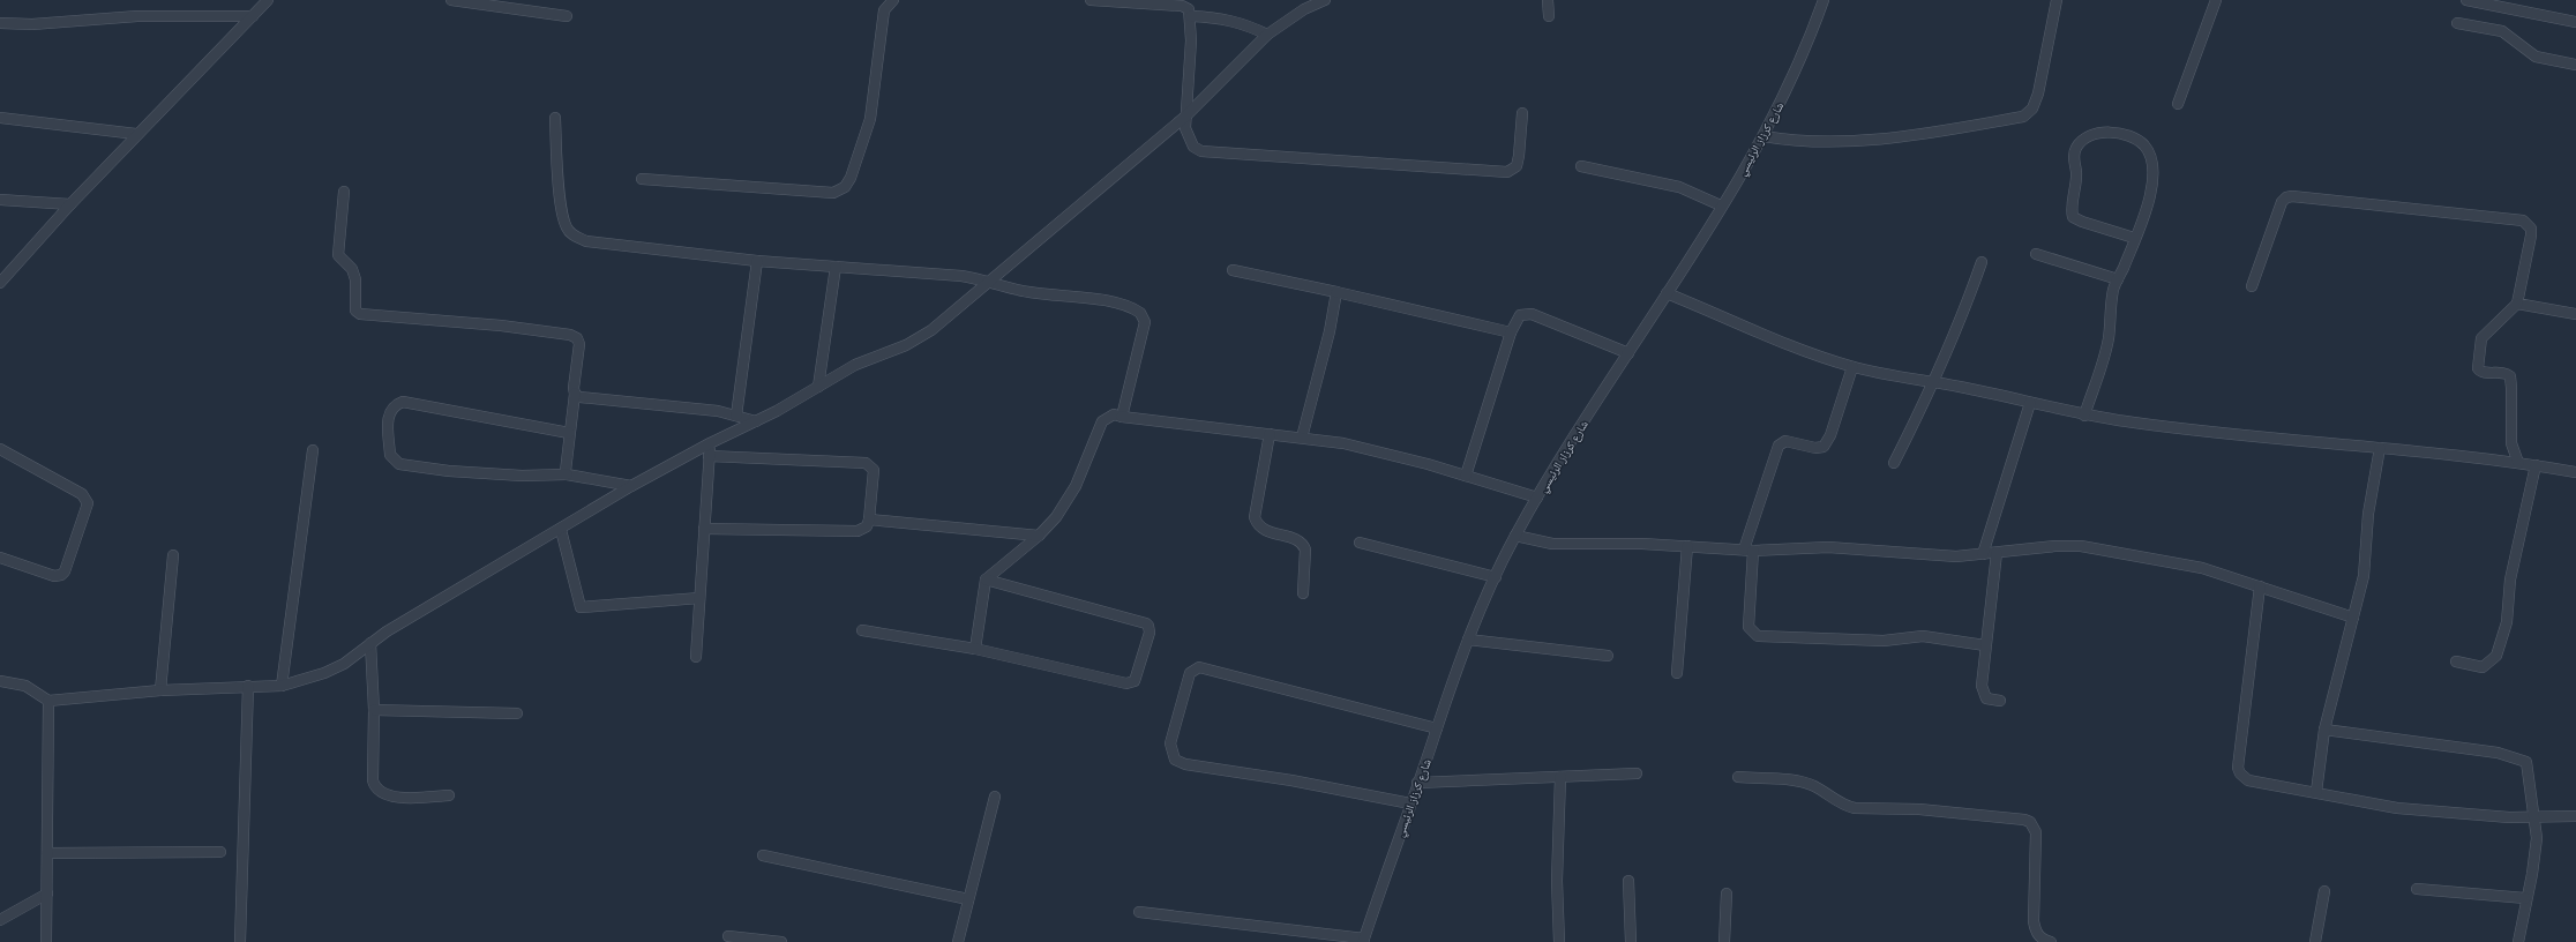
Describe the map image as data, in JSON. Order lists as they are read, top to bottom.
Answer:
{
  "streets": {
    "street": ["شارع كرزاز الرئيسي"]
  }
}
